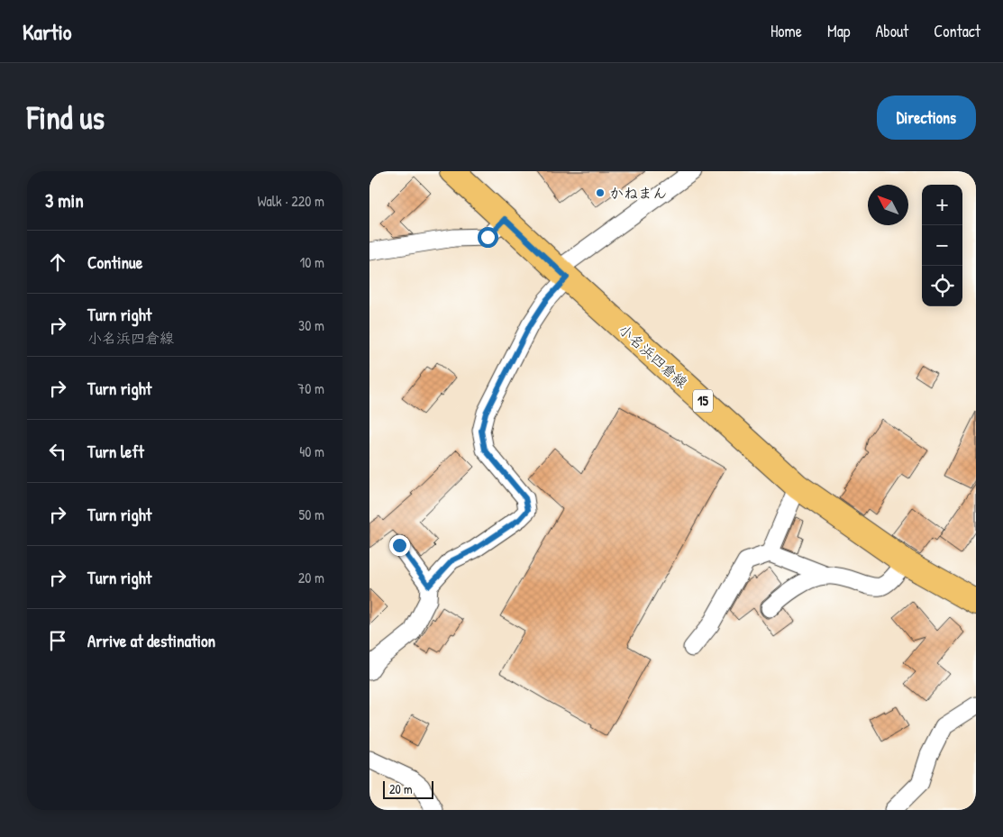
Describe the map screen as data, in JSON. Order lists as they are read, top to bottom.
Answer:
{
  "streets": {
    "main road": ["小名浜四倉線", "15"]
  },
  "places": ["かねまん"],
  "scale_bar": "20 m",
  "north": "top left",
  "page": {
    "header": "Kartio",
    "nav": [
      "Home",
      "Map",
      "About",
      "Contact"
    ],
    "buttons": "Directions",
    "title": "Find us",
    "heading": ["3 min", "Walk · 220 m"],
    "map_buttons": ["+", "−"],
    "list": [
      ["Continue", "10 m"],
      ["Turn right", "小名浜四倉線", "30 m"],
      ["Turn right", "70 m"],
      ["Turn left", "40 m"],
      ["Turn right", "50 m"],
      ["Turn right", "20 m"],
      "Arrive at destination"
    ],
    "scale": "20 m"
  }
}
